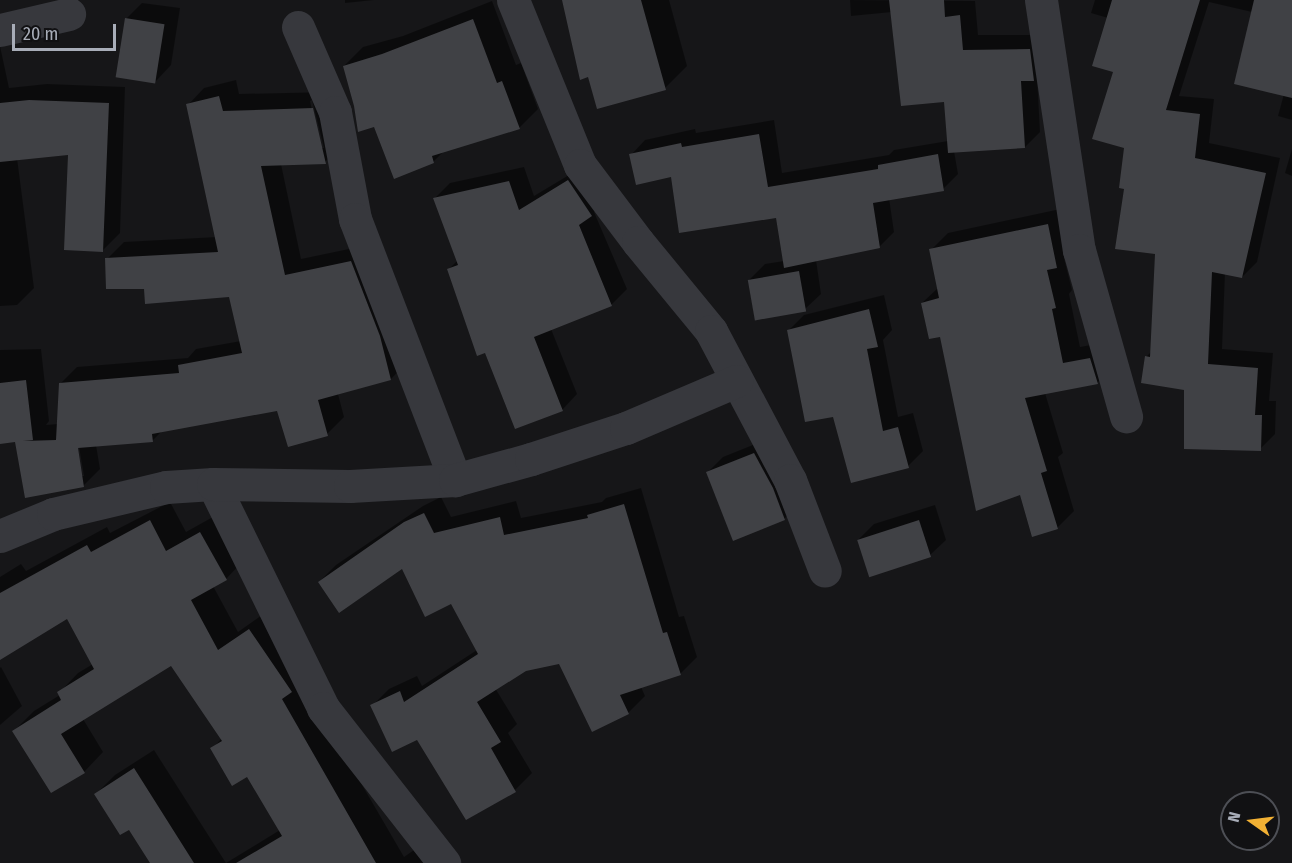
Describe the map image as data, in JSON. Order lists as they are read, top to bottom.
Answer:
{
  "scale_bar": "20 m",
  "north": "left"
}
